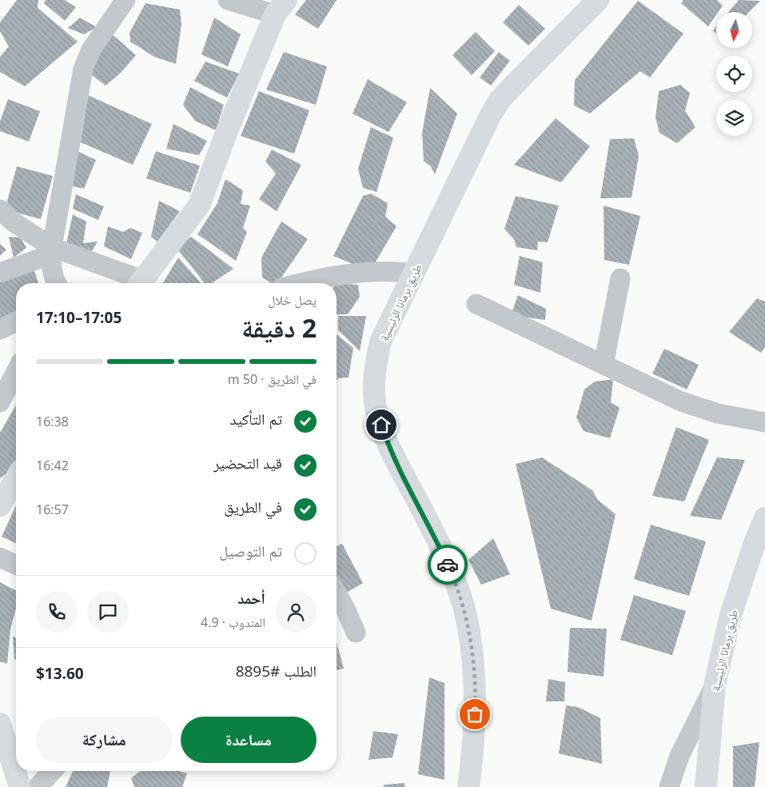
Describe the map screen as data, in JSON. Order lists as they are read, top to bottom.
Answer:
{
  "streets": {
    "main road": ["طريق برمانا الرئيسية"]
  },
  "north": "bottom",
  "page": {
    "heading": ["2 دقيقة", "يصل خلال", "17:05–17:10"],
    "panel": [
      "أحمد",
      "المندوب · 4.9",
      "الطلب #8895",
      "$13.60"
    ],
    "bar": "في الطريق · 50 m",
    "list": [
      ["تم التأكيد", "16:38"],
      ["قيد التحضير", "16:42"],
      ["في الطريق", "16:57"],
      "تم التوصيل"
    ],
    "buttons": ["مساعدة", "مشاركة"]
  }
}
